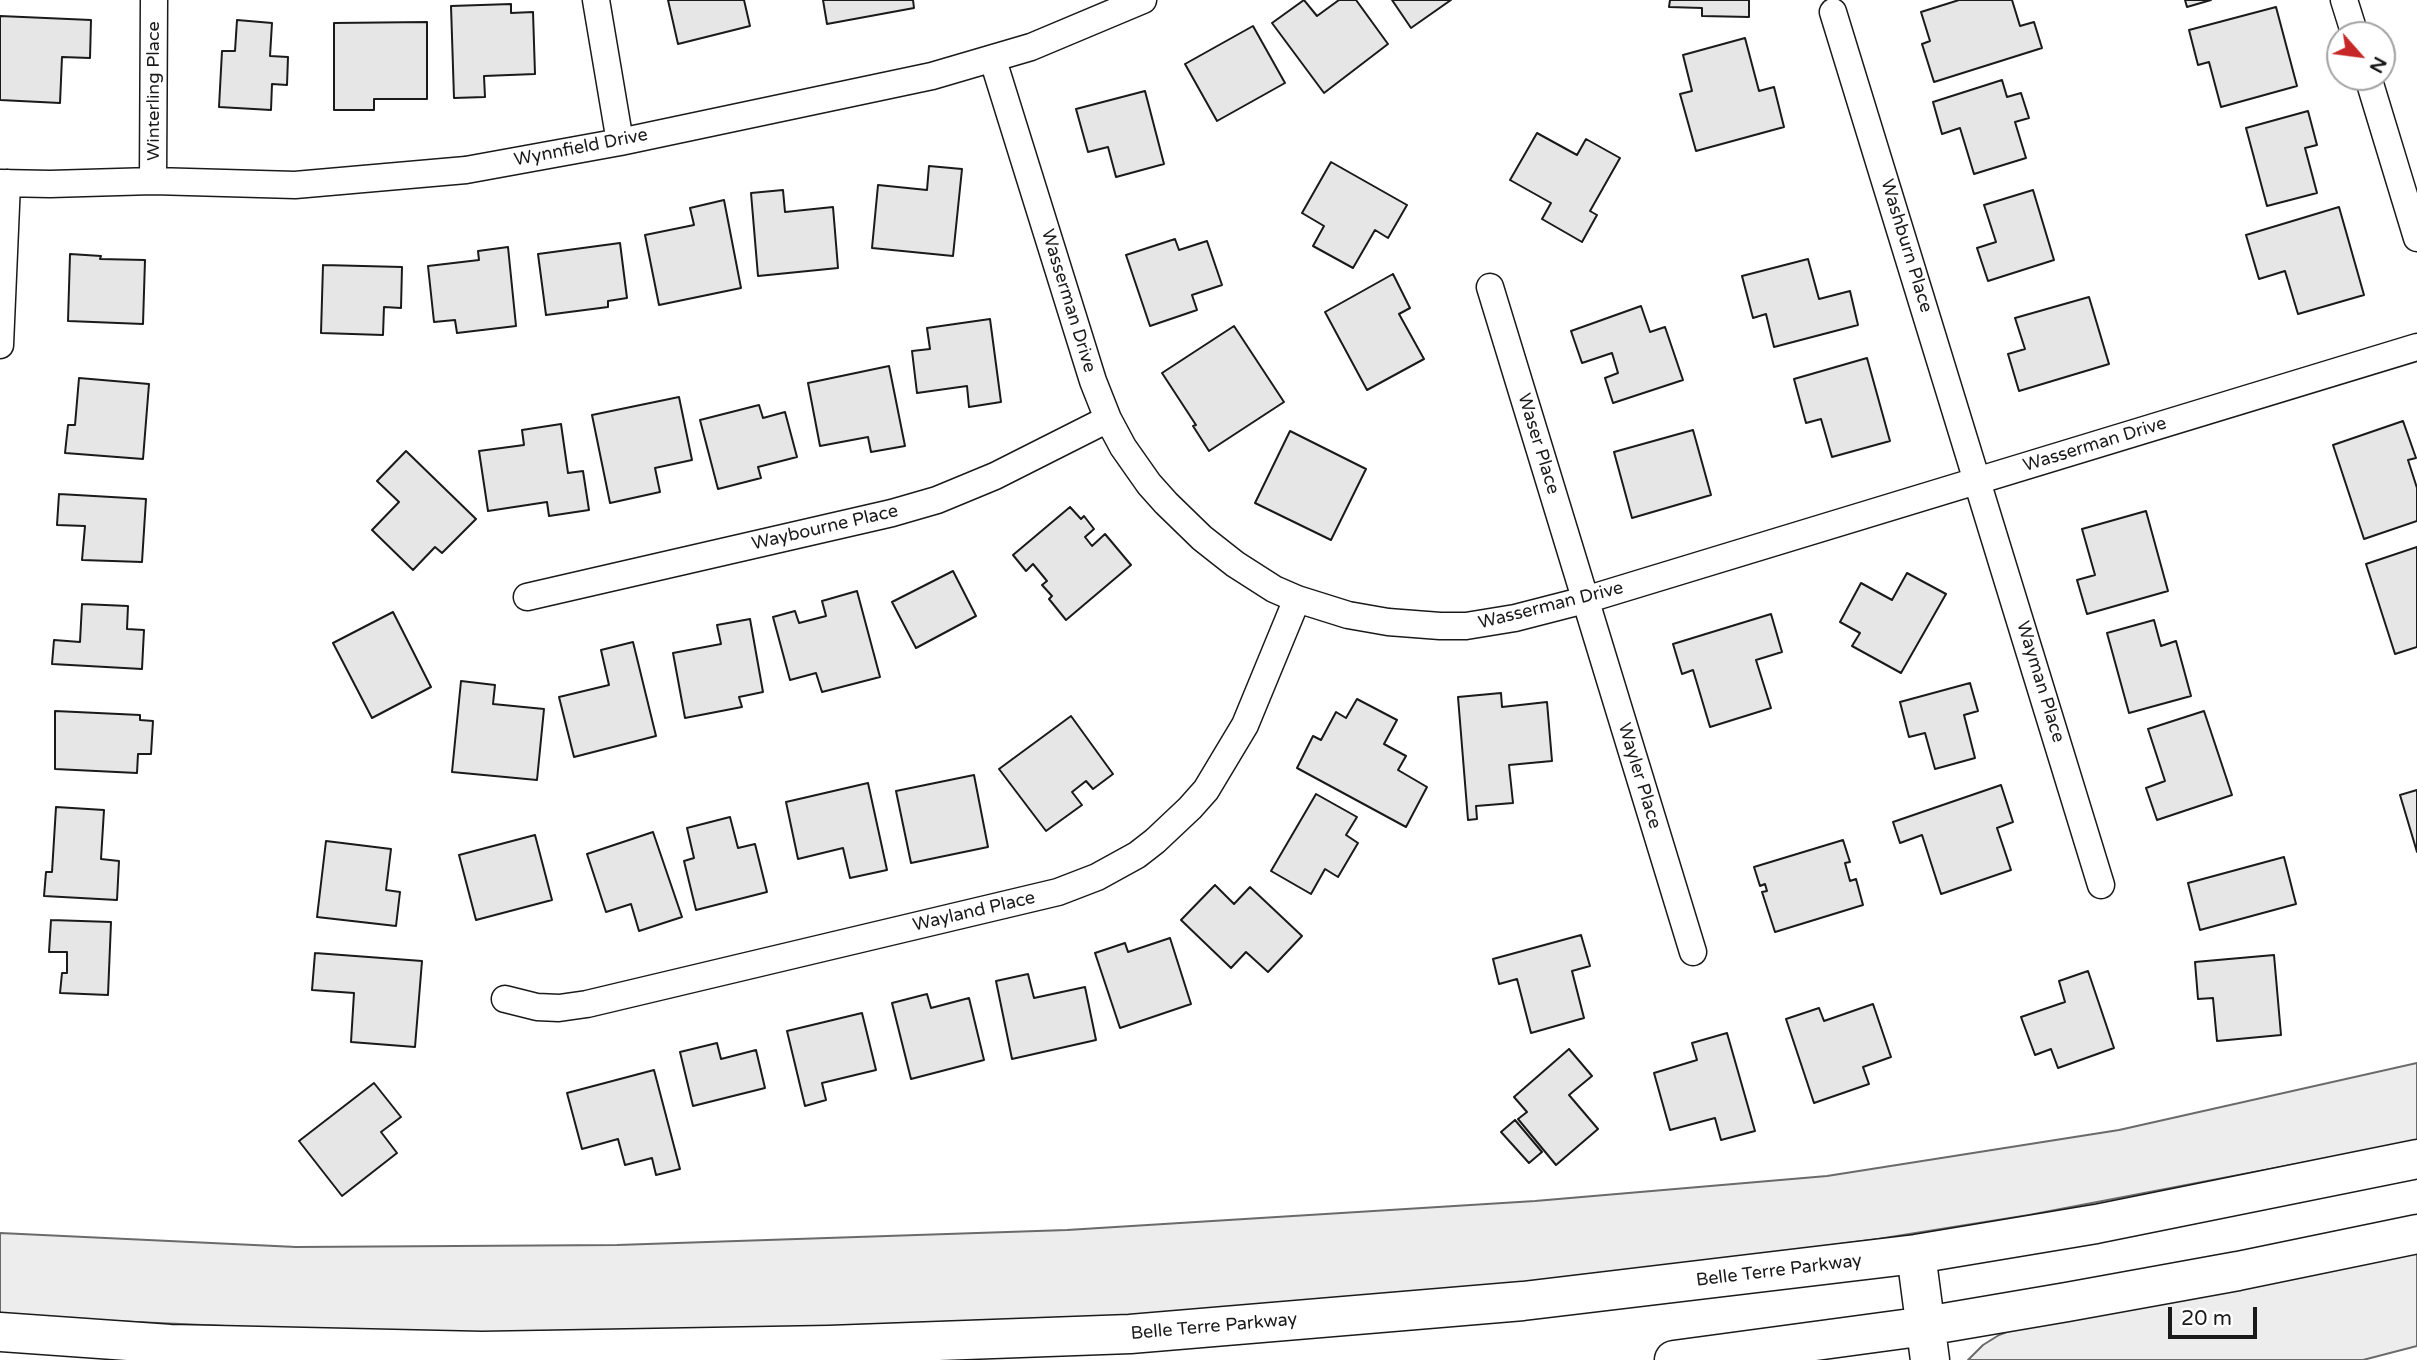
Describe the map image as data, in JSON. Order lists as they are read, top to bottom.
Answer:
{
  "streets": {
    "main road": ["Belle Terre Parkway"],
    "street": [
      "Winterling Place",
      "Wynnfield Drive",
      "Washburn Place",
      "Wasserman Drive",
      "Waser Place",
      "Waybourne Place",
      "Wayman Place",
      "Wayler Place",
      "Wayland Place"
    ]
  },
  "crossings": [
    ["Winterling Place", "Wynnfield Drive"],
    ["Wynnfield Drive", "Wasserman Drive"],
    ["Washburn Place", "Wasserman Drive"],
    ["Washburn Place", "Wayman Place"],
    ["Wasserman Drive", "Waser Place"],
    ["Wasserman Drive", "Waybourne Place"],
    ["Wasserman Drive", "Wayman Place"],
    ["Wasserman Drive", "Wayler Place"],
    ["Wasserman Drive", "Wayland Place"],
    ["Waser Place", "Wayler Place"]
  ],
  "scale_bar": "20 m",
  "north": "bottom right"
}
